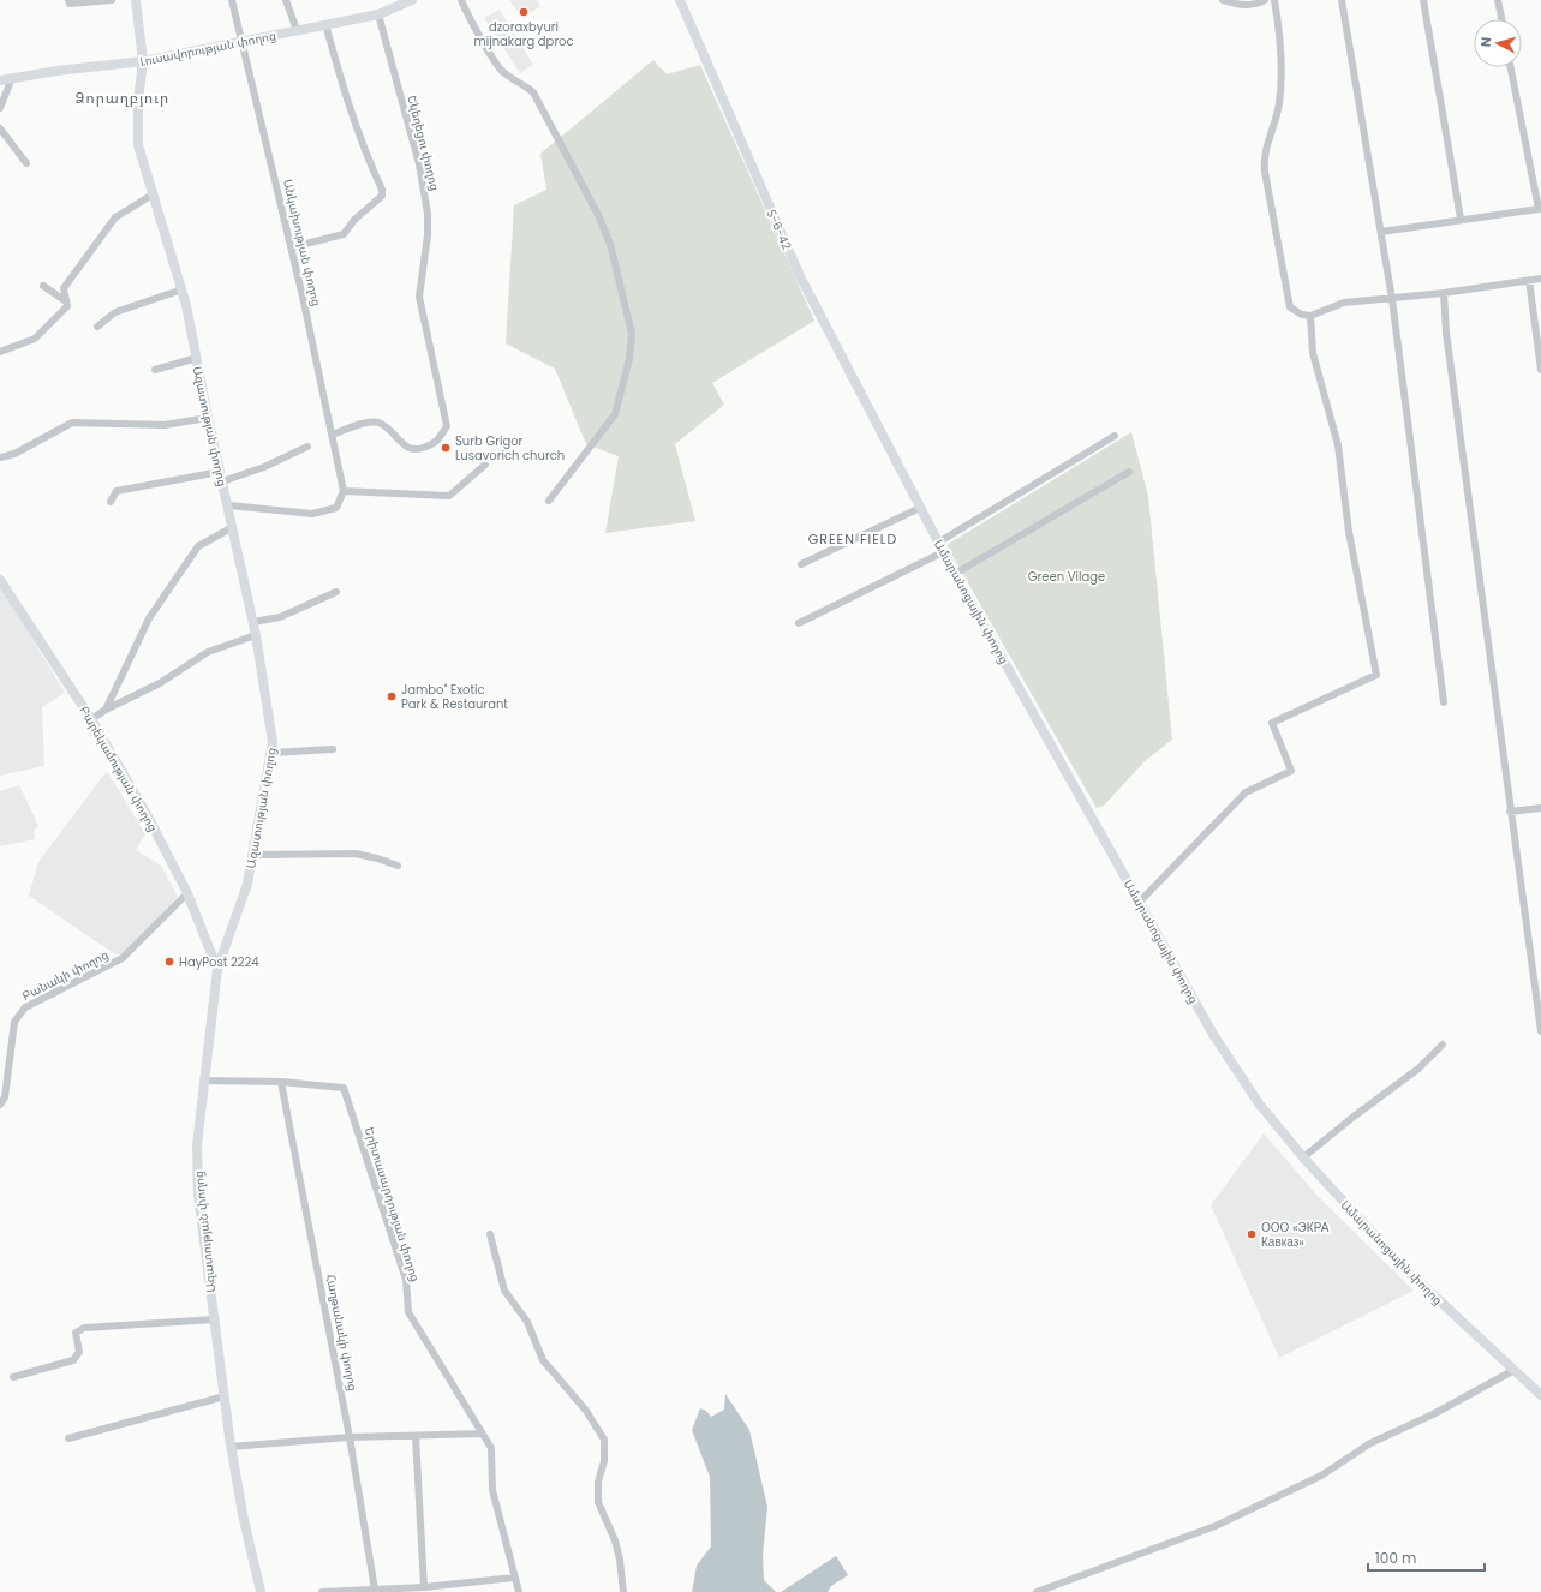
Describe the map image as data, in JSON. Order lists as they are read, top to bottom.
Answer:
{
  "streets": {
    "main road": [
      "Լուսավորության փողոց",
      "Տ-6-42",
      "Ազատության փողոց",
      "Ամարանոցային փողոց",
      "Բարեկամության փողոց"
    ],
    "street": [
      "Եկեղեցու փողոց",
      "Անկախության փողոց",
      "Բանակի փողոց",
      "Երիտասարդության փողոց",
      "Հաղթանակի փողոց"
    ]
  },
  "crossings": [
    ["Լուսավորության փողոց", "Եկեղեցու փողոց"],
    ["Լուսավորության փողոց", "Անկախության փողոց"],
    ["Լուսավորության փողոց", "Ազատության փողոց"],
    ["Եկեղեցու փողոց", "Անկախության փողոց"],
    ["Տ-6-42", "Ամարանոցային փողոց"],
    ["Ազատության փողոց", "Բարեկամության փողոց"],
    ["Բարեկամության փողոց", "Բանակի փողոց"],
    ["Երիտասարդության փողոց", "Հաղթանակի փողոց"]
  ],
  "districts": ["Ձորաղբյուր", "GREEN FIELD"],
  "parks": ["Green Vilage"],
  "places": [
    "dzoraxbyuri mijnakarg dproc",
    "Surb Grigor Lusavorich church",
    "Jambo\" Exotic Park & Restaurant",
    "HayPost 2224",
    "ООО «ЭКРА Кавказ»"
  ],
  "scale_bar": "100 m",
  "north": "left"
}
